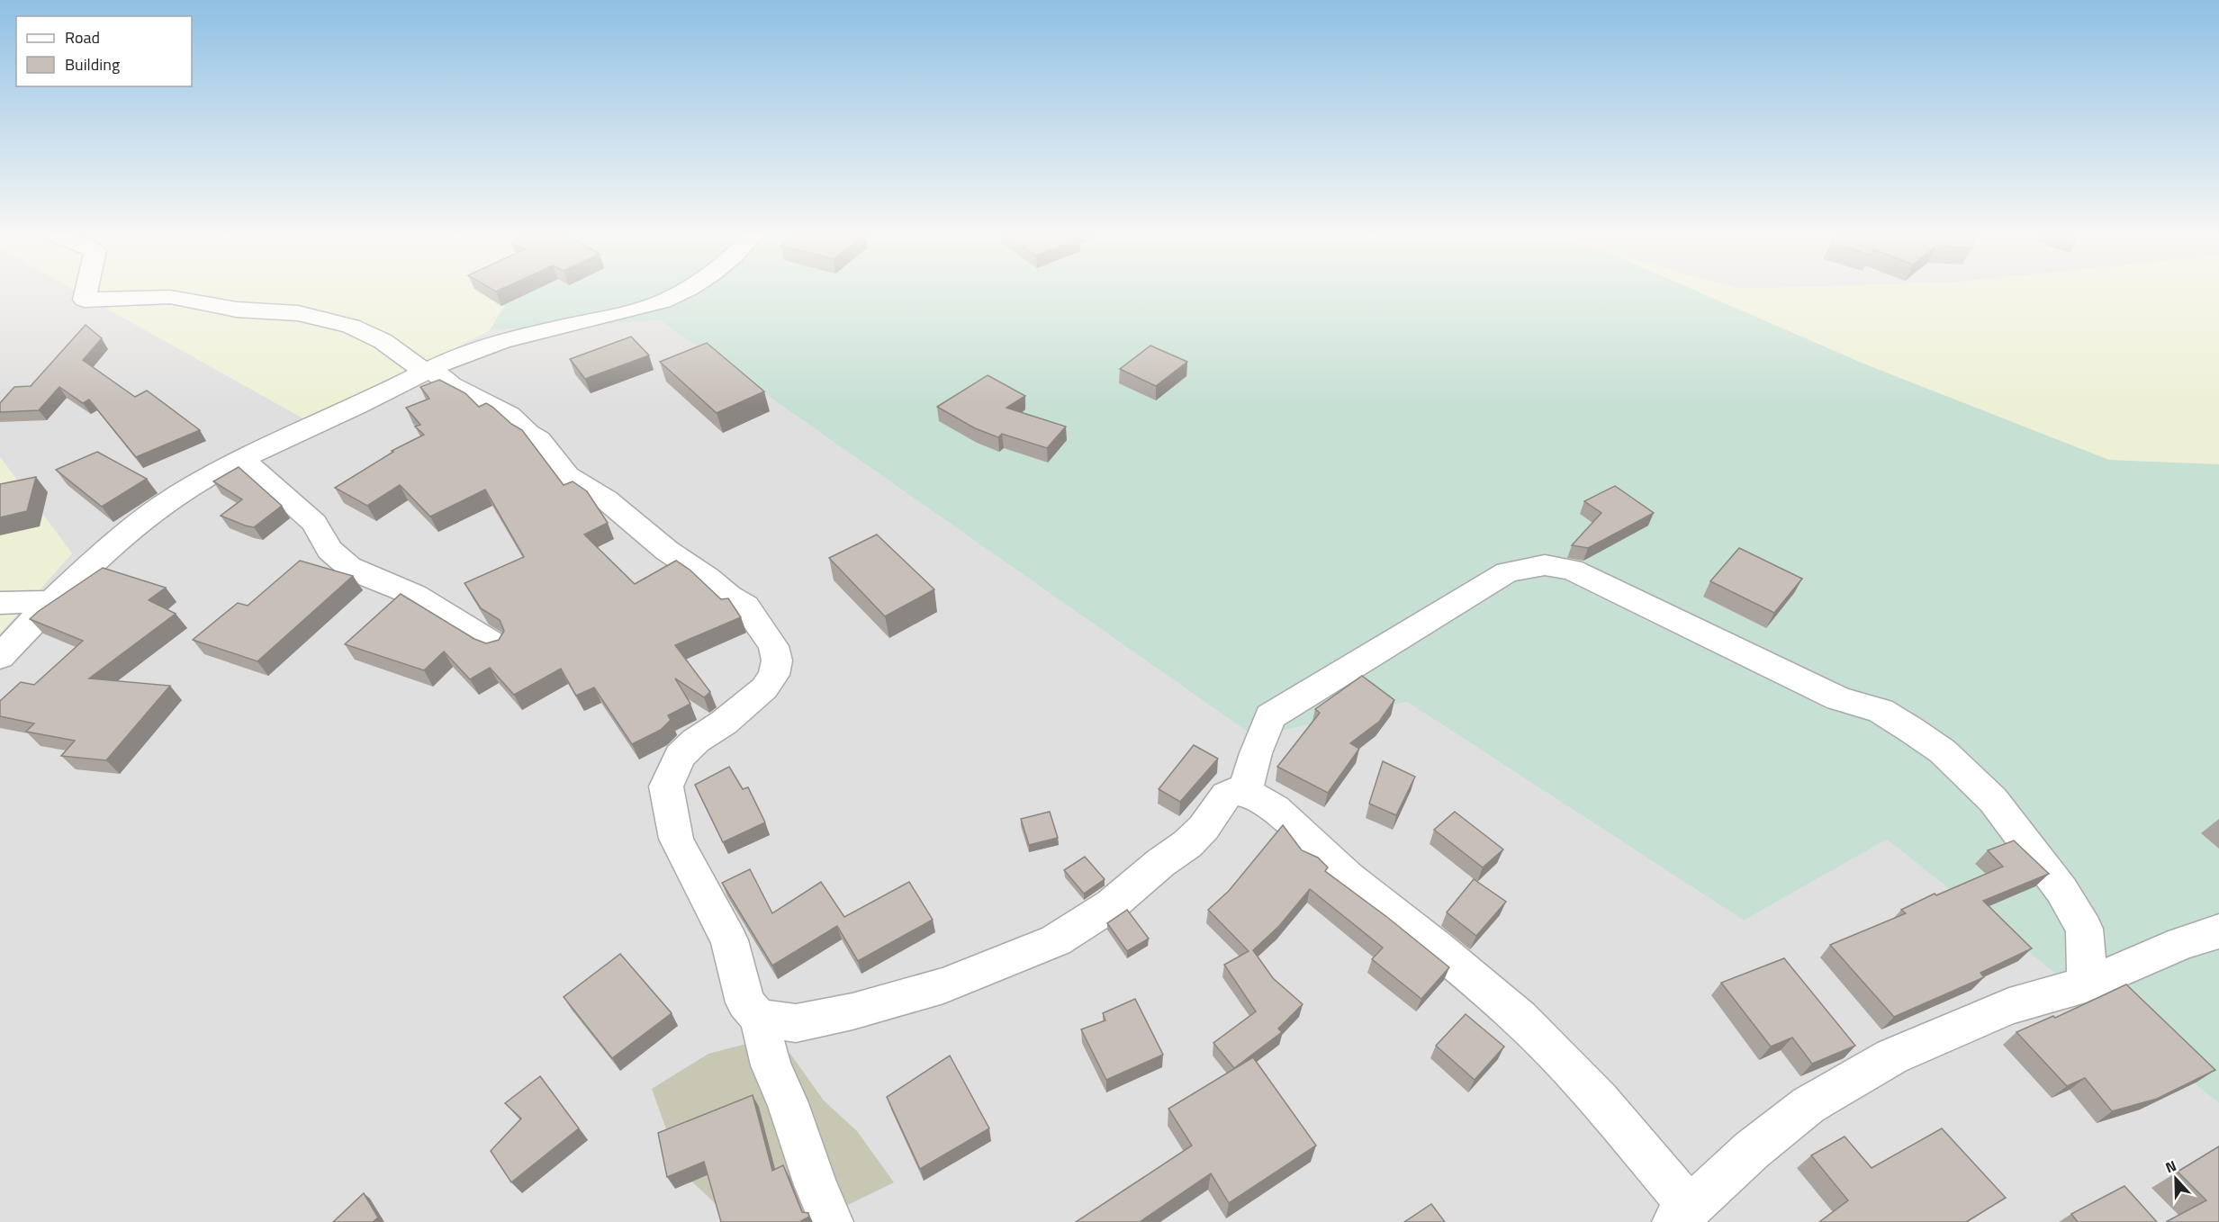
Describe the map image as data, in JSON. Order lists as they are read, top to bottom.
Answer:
{
  "legend": ["Road", "Building"],
  "north": "top"
}
